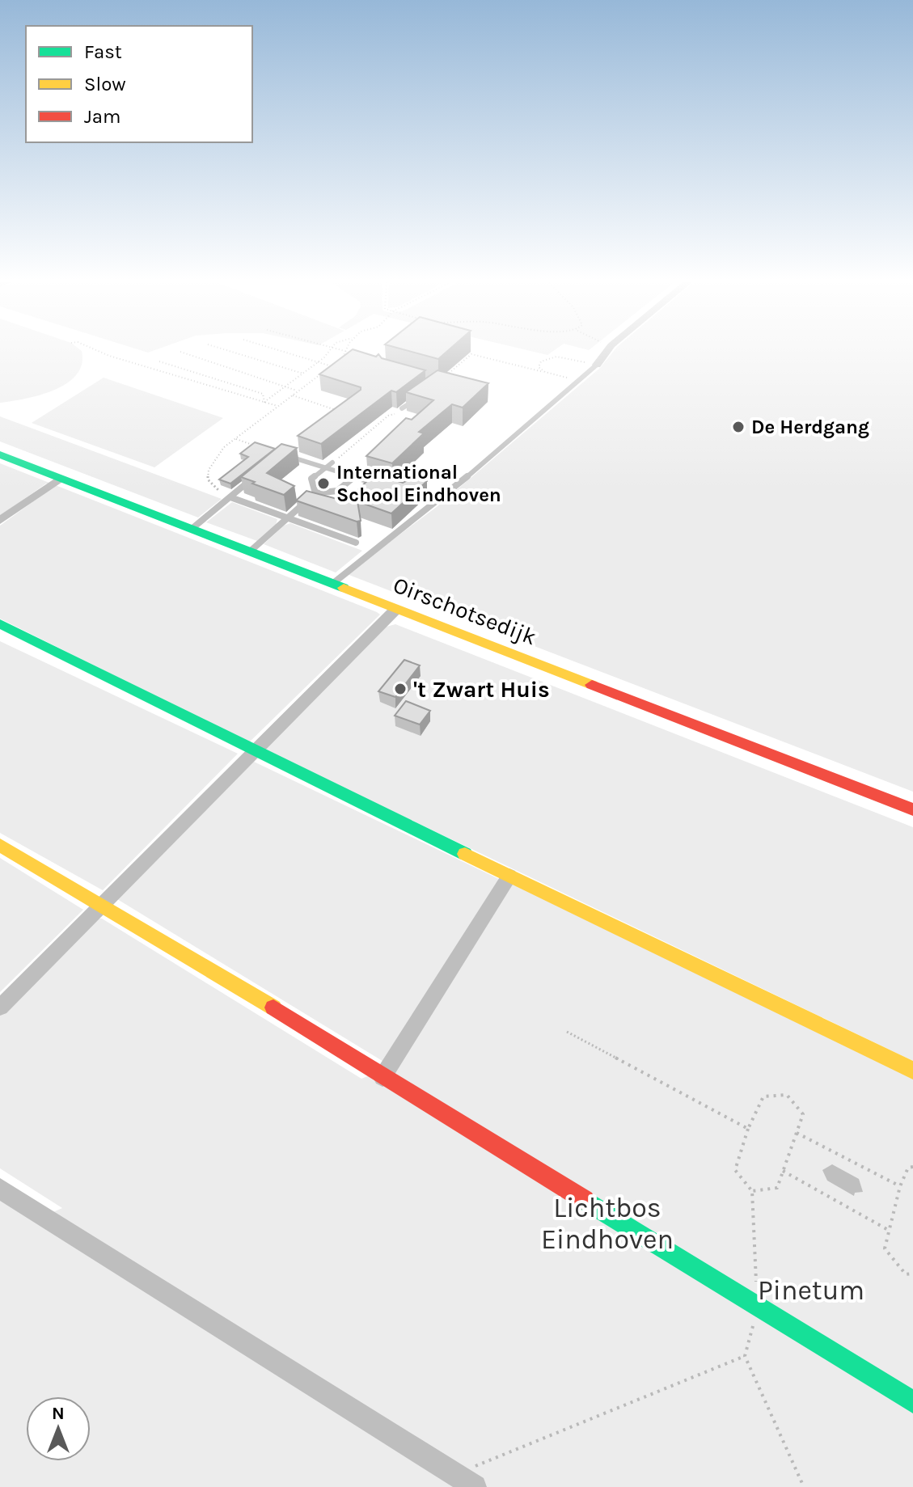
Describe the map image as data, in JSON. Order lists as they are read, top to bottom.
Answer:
{
  "streets": {
    "street": ["Oirschotsedijk"]
  },
  "parks": ["Lichtbos Eindhoven", "Pinetum"],
  "places": ["De Herdgang", "International School Eindhoven", "'t Zwart Huis"],
  "legend": ["Fast", "Slow", "Jam"],
  "north": "top"
}
